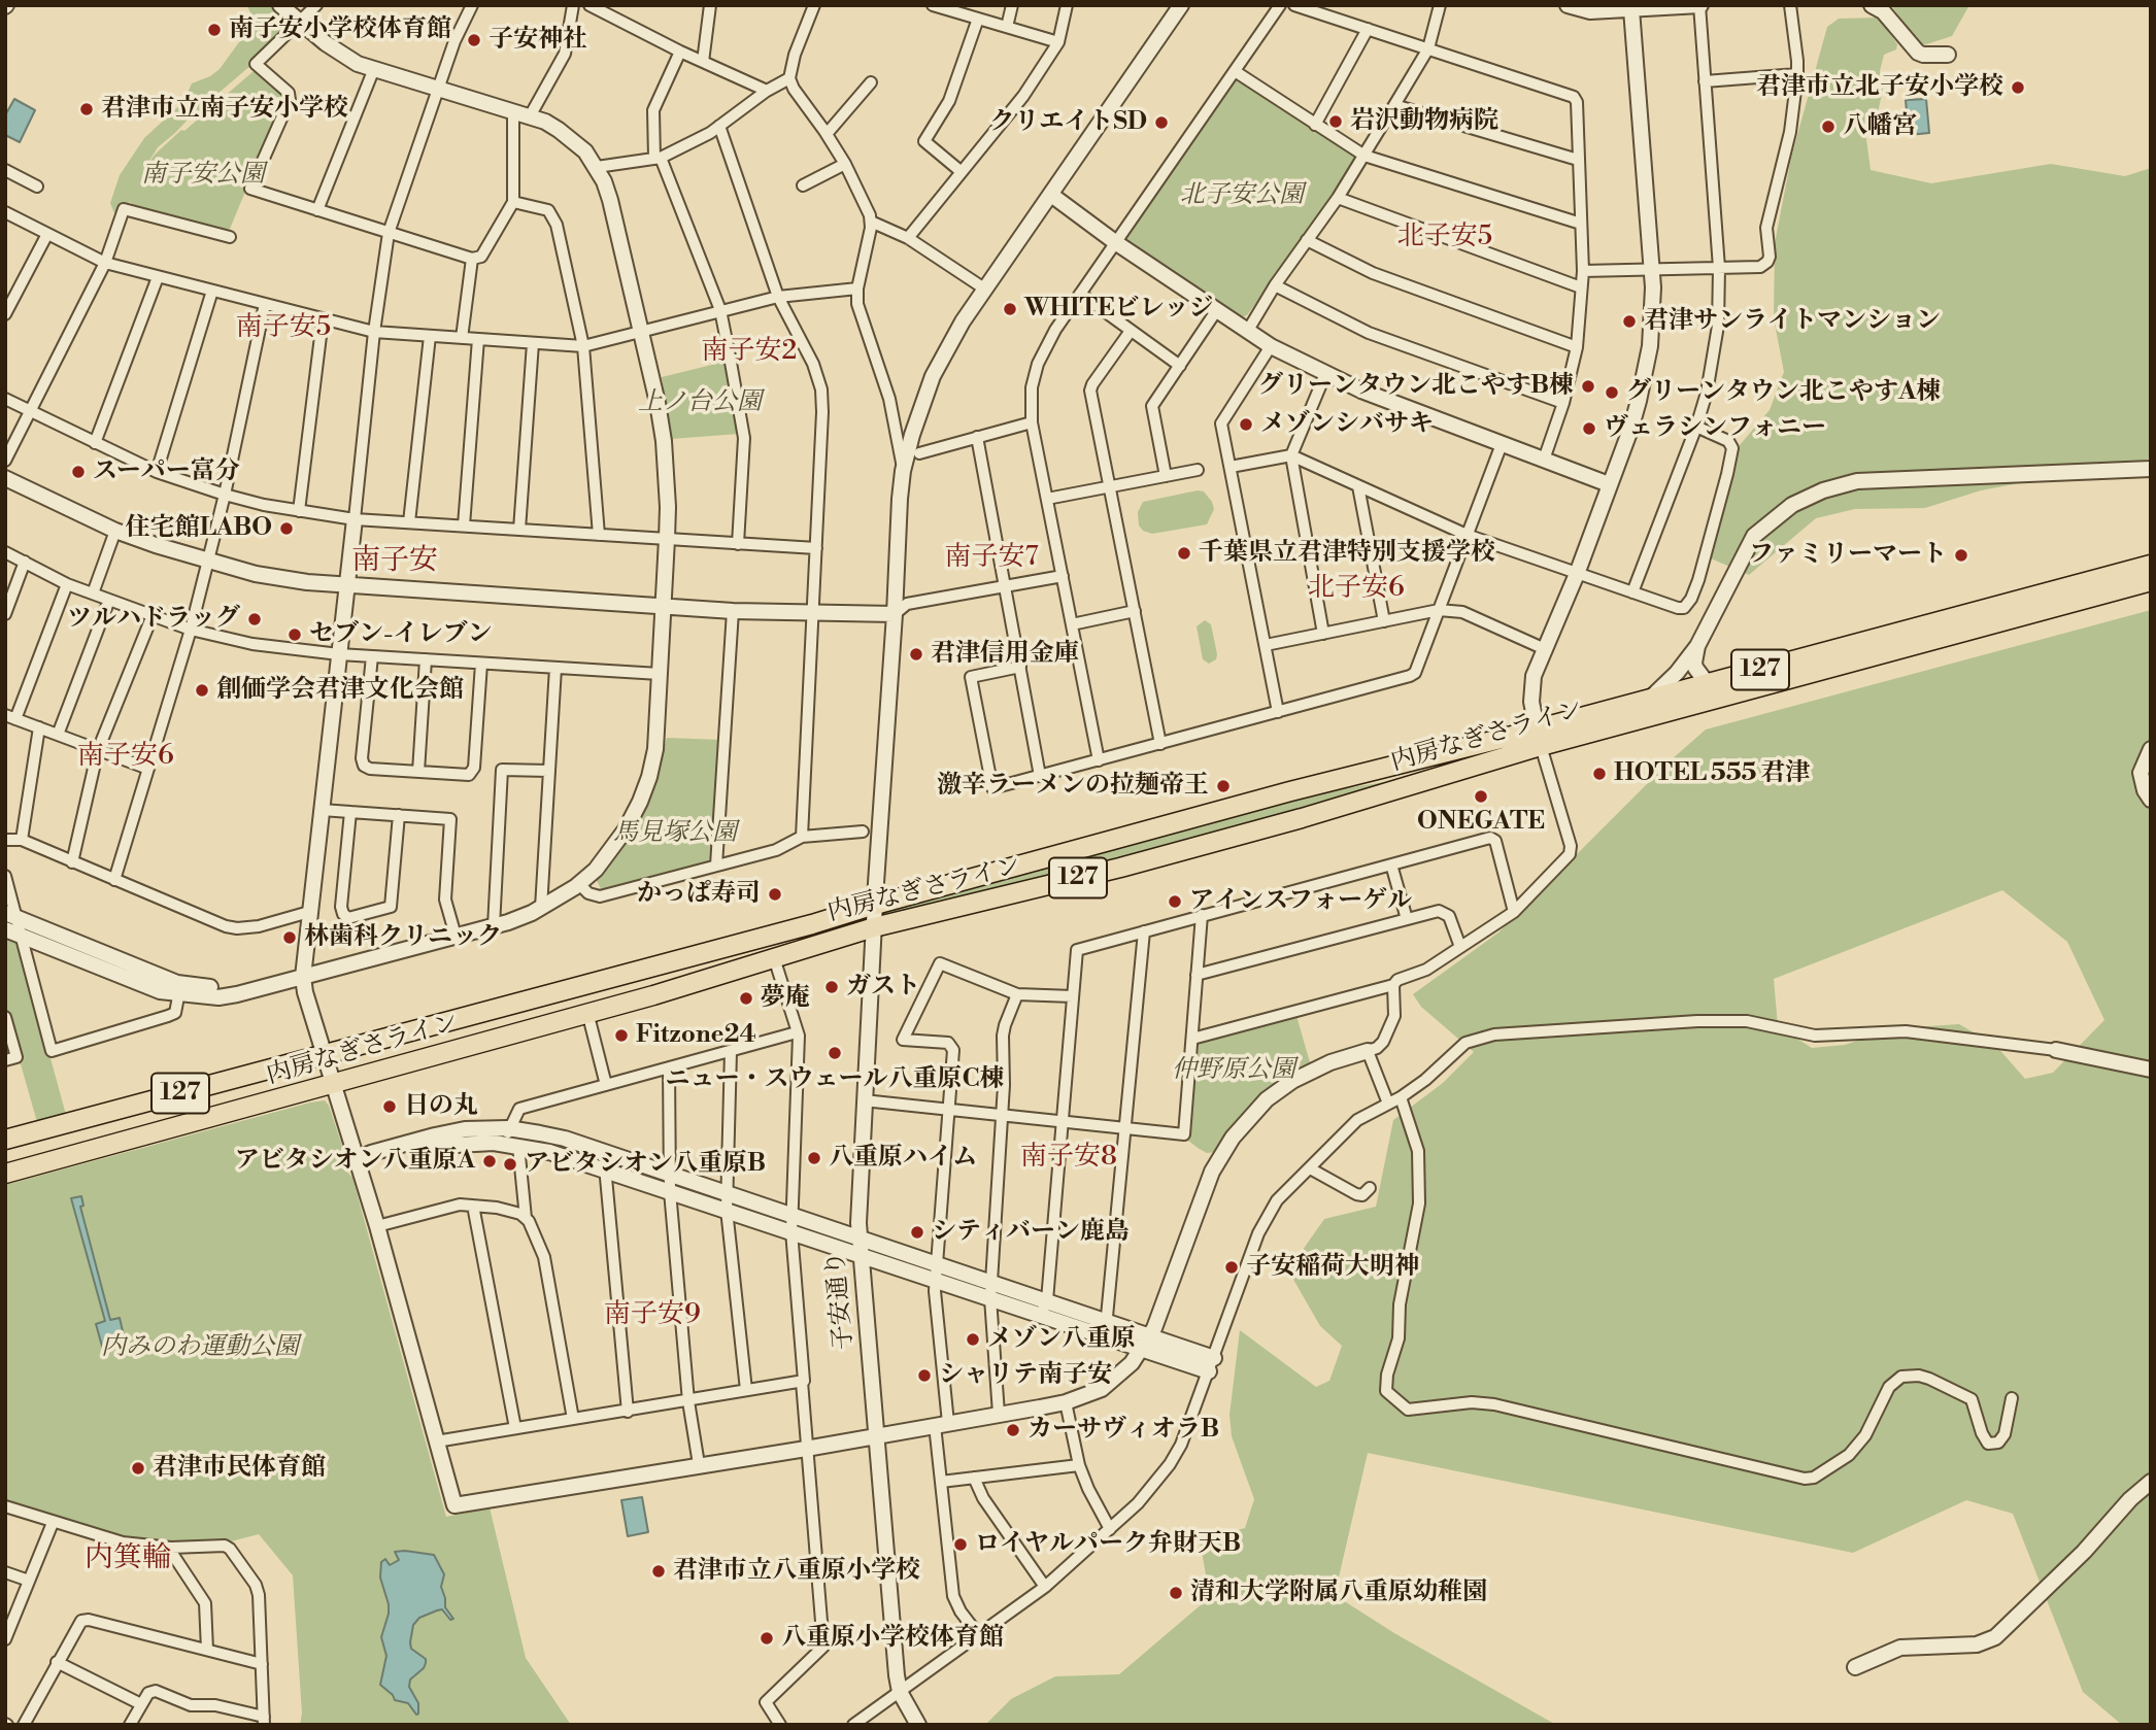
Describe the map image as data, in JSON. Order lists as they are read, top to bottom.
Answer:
{
  "streets": {
    "highway": ["127", "内房なぎさライン"],
    "street": ["子安通り"]
  },
  "crossings": [
    ["内房なぎさライン", "子安通り"]
  ],
  "districts": [
    "北子安5",
    "南子安5",
    "南子安2",
    "南子安7",
    "南子安",
    "北子安6",
    "南子安6",
    "南子安8",
    "南子安9",
    "内箕輪"
  ],
  "parks": [
    "南子安公園",
    "北子安公園",
    "上ノ台公園",
    "馬見塚公園",
    "仲野原公園",
    "内みのわ運動公園"
  ],
  "places": [
    "南子安小学校体育館",
    "子安神社",
    "君津市立北子安小学校",
    "君津市立南子安小学校",
    "岩沢動物病院",
    "クリエイトSD",
    "八幡宮",
    "WHITEビレッジ",
    "君津サンライトマンション",
    "グリーンタウン北こやすB棟",
    "グリーンタウン北こやすA棟",
    "メゾンシバサキ",
    "ヴェラシンフォニー",
    "スーパー富分",
    "住宅館LABO",
    "千葉県立君津特別支援学校",
    "ファミリーマート",
    "ツルハドラッグ",
    "セブン-イレブン",
    "君津信用金庫",
    "創価学会君津文化会館",
    "HOTEL 555 君津",
    "激辛ラーメンの拉麺帝王",
    "ONEGATE",
    "かっぱ寿司",
    "アインスフォーゲル",
    "林歯科クリニック",
    "ガスト",
    "夢庵",
    "Fitzone24",
    "ニュー・スウェール八重原C棟",
    "日の丸",
    "八重原ハイム",
    "アビタシオン八重原A",
    "アビタシオン八重原B",
    "シティバーン鹿島",
    "子安稲荷大明神",
    "メゾン八重原",
    "シャリテ南子安",
    "カーサヴィオラB",
    "君津市民体育館",
    "ロイヤルパーク弁財天B",
    "君津市立八重原小学校",
    "清和大学附属八重原幼稚園",
    "八重原小学校体育館"
  ]
}
